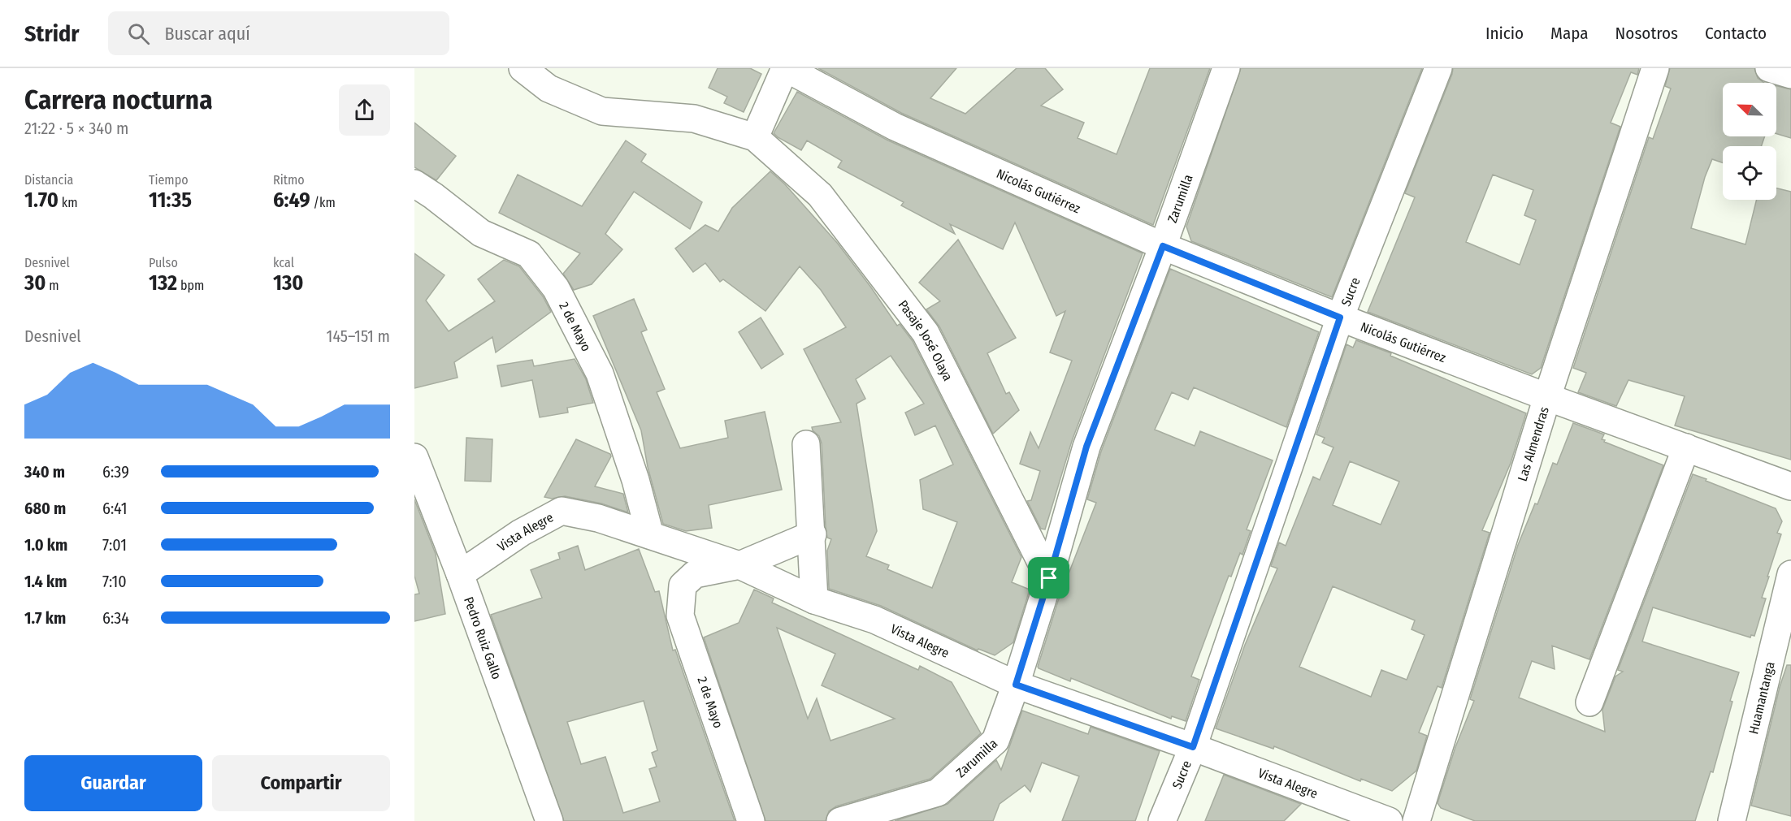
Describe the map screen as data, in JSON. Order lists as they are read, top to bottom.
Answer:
{
  "streets": {
    "street": [
      "Nicolás Gutiérrez",
      "Zarumilla",
      "Sucre",
      "2 de Mayo",
      "Pasaje José Olaya",
      "Las Almendras",
      "Vista Alegre",
      "Pedro Ruiz Gallo",
      "Huamantanga"
    ]
  },
  "crossings": [
    ["Nicolás Gutiérrez", "Zarumilla"],
    ["Nicolás Gutiérrez", "Sucre"],
    ["Nicolás Gutiérrez", "Las Almendras"],
    ["Zarumilla", "Pasaje José Olaya"],
    ["Zarumilla", "Vista Alegre"],
    ["Sucre", "Vista Alegre"],
    ["2 de Mayo", "Vista Alegre"],
    ["Vista Alegre", "Pedro Ruiz Gallo"]
  ],
  "north": "top left",
  "page": {
    "header": "Stridr",
    "search": "Buscar aquí",
    "nav": [
      "Inicio",
      "Mapa",
      "Nosotros",
      "Contacto"
    ],
    "heading": ["Carrera nocturna", "21:22 · 5 × 340 m"],
    "stats": [
      ["Distancia", "1.70 km"],
      ["Tiempo", "11:35"],
      ["Ritmo", "6:49 /km"],
      ["Desnivel", "30 m"],
      ["Pulso", "132 bpm"],
      ["kcal", "130"]
    ],
    "chart": ["Desnivel", "145–151 m"],
    "list": [
      {
        "name": "340 m",
        "note": "6:39"
      },
      {
        "name": "680 m",
        "note": "6:41"
      },
      {
        "name": "1.0 km",
        "note": "7:01"
      },
      {
        "name": "1.4 km",
        "note": "7:10"
      },
      {
        "name": "1.7 km",
        "note": "6:34"
      }
    ],
    "buttons": ["Guardar", "Compartir"]
  }
}
